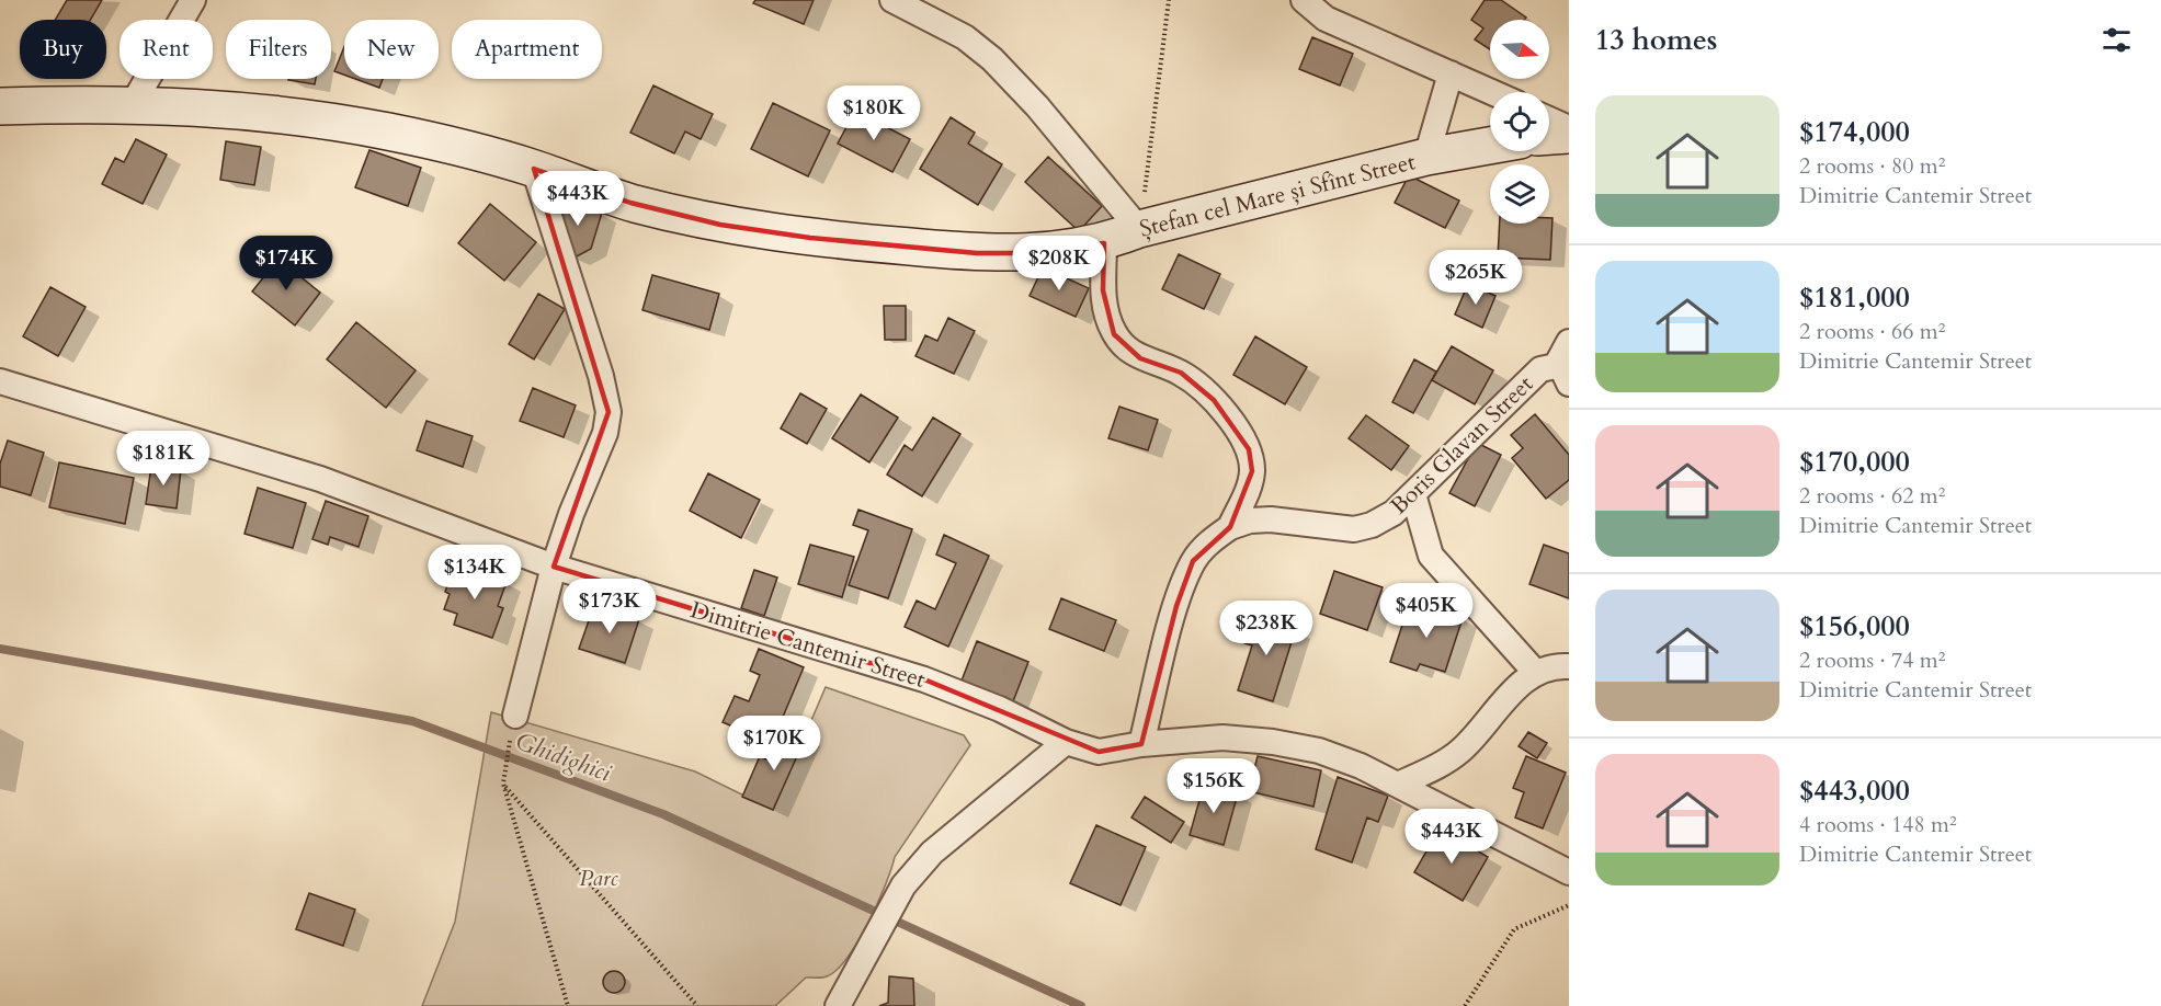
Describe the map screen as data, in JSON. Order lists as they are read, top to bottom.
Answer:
{
  "streets": {
    "street": ["Ștefan cel Mare și Sfînt Street", "Boris Glavan Street", "Dimitrie Cantemir Street"]
  },
  "water": ["Ghidighici"],
  "parks": ["Parc"],
  "north": "right",
  "page": {
    "heading": "13 homes",
    "chip": [
      "Buy",
      "Rent",
      "Filters",
      "New",
      "Apartment"
    ],
    "list": [
      {
        "name": "$174,000",
        "note": "2 rooms · 80 m² · Dimitrie Cantemir Street"
      },
      {
        "name": "$181,000",
        "note": "2 rooms · 66 m² · Dimitrie Cantemir Street"
      },
      {
        "name": "$170,000",
        "note": "2 rooms · 62 m² · Dimitrie Cantemir Street"
      },
      {
        "name": "$156,000",
        "note": "2 rooms · 74 m² · Dimitrie Cantemir Street"
      },
      {
        "name": "$443,000",
        "note": "4 rooms · 148 m² · Dimitrie Cantemir Street"
      }
    ],
    "price": [
      "$180K",
      "$443K",
      "$174K",
      "$208K",
      "$265K",
      "$181K",
      "$134K",
      "$173K",
      "$405K",
      "$238K",
      "$170K",
      "$156K",
      "$443K"
    ]
  }
}
